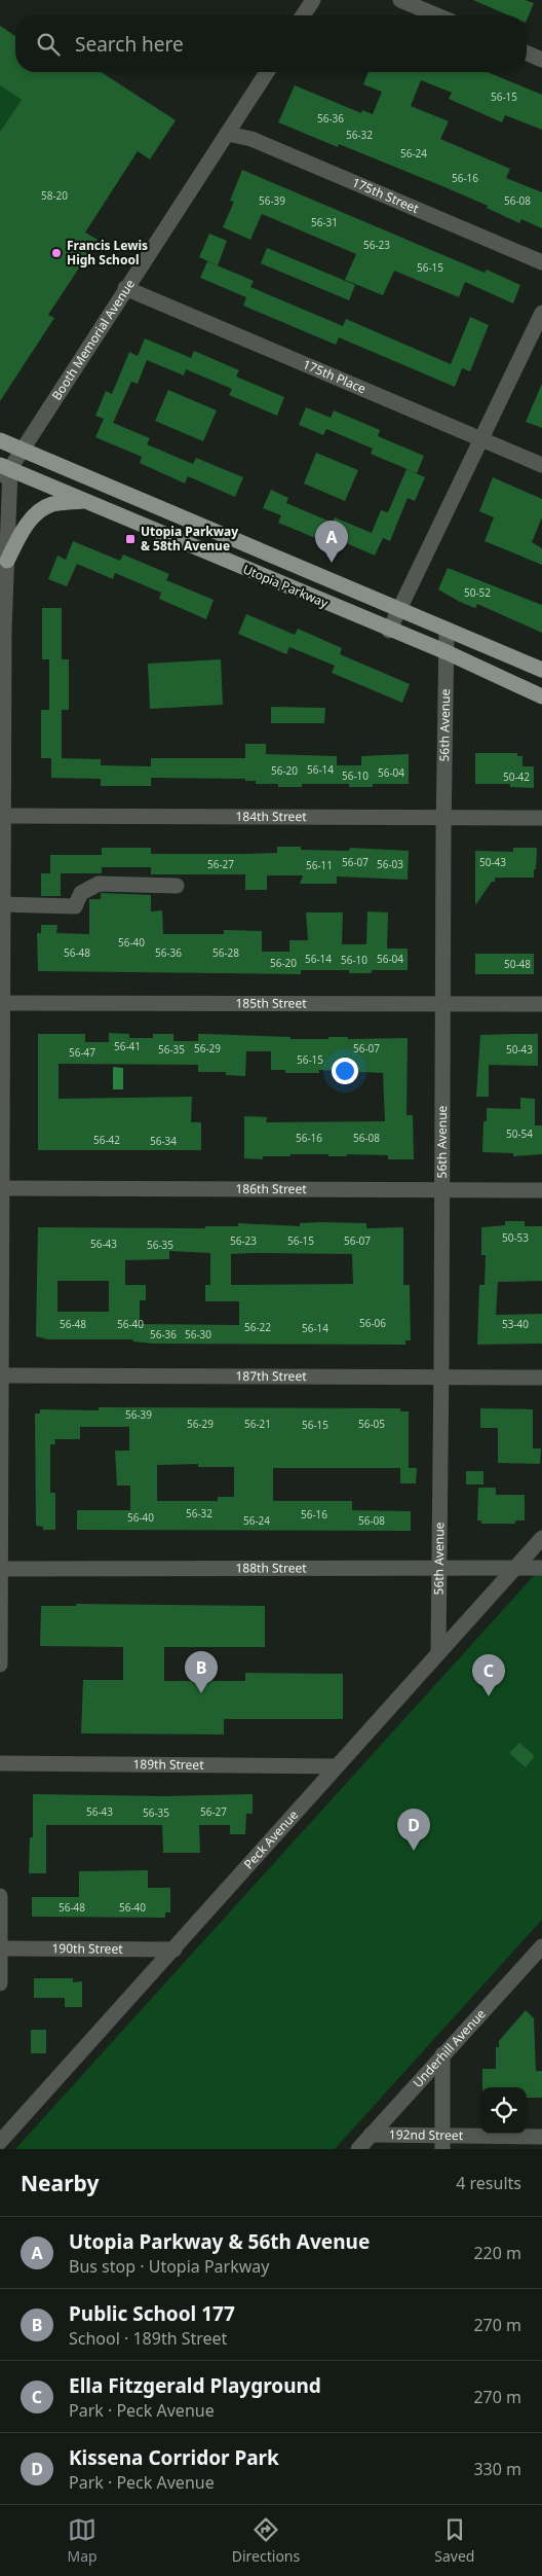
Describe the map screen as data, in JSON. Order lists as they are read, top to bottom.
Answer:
{
  "streets": {
    "main road": ["Utopia Parkway"],
    "street": [
      "175th Street",
      "Booth Memorial Avenue",
      "175th Place",
      "56th Avenue",
      "184th Street",
      "185th Street",
      "186th Street",
      "187th Street",
      "188th Street",
      "189th Street",
      "Peck Avenue",
      "190th Street",
      "Underhill Avenue",
      "192nd Street"
    ]
  },
  "crossings": [
    ["175th Street", "Booth Memorial Avenue"],
    ["Booth Memorial Avenue", "175th Place"],
    ["Booth Memorial Avenue", "Utopia Parkway"],
    ["Utopia Parkway", "56th Avenue"],
    ["56th Avenue", "184th Street"],
    ["56th Avenue", "185th Street"],
    ["56th Avenue", "186th Street"],
    ["56th Avenue", "187th Street"],
    ["56th Avenue", "188th Street"],
    ["56th Avenue", "Peck Avenue"],
    ["188th Street", "Peck Avenue"],
    ["189th Street", "Peck Avenue"],
    ["Peck Avenue", "190th Street"],
    ["Underhill Avenue", "192nd Street"]
  ],
  "places": {
    "other": ["Francis Lewis High School"],
    "transit": ["Utopia Parkway & 58th Avenue"]
  },
  "house_numbers": [
    "56-15",
    "56-36",
    "56-32",
    "56-24",
    "56-16",
    "58-20",
    "56-39",
    "56-08",
    "56-31",
    "56-23",
    "56-15",
    "50-52",
    "56-14",
    "56-20",
    "56-04",
    "56-10",
    "50-42",
    "56-07",
    "50-43",
    "56-27",
    "56-03",
    "56-11",
    "56-40",
    "56-48",
    "56-36",
    "56-28",
    "56-14",
    "56-04",
    "56-10",
    "56-20",
    "50-48",
    "56-41",
    "56-29",
    "56-07",
    "56-35",
    "50-43",
    "56-47",
    "56-15",
    "50-54",
    "56-16",
    "56-08",
    "56-42",
    "56-34",
    "50-53",
    "56-23",
    "56-15",
    "56-07",
    "56-43",
    "56-35",
    "56-06",
    "56-48",
    "56-40",
    "53-40",
    "56-22",
    "56-14",
    "56-36",
    "56-30",
    "56-39",
    "56-29",
    "56-21",
    "56-05",
    "56-15",
    "56-32",
    "56-16",
    "56-40",
    "56-24",
    "56-08",
    "56-43",
    "56-27",
    "56-35",
    "56-48",
    "56-40"
  ],
  "page": {
    "search": "Search here",
    "pins": [
      "A",
      "B",
      "C",
      "D"
    ],
    "heading": ["Nearby", "4 results"],
    "list": [
      {
        "mark": "A",
        "name": "Utopia Parkway & 56th Avenue",
        "note": "Bus stop · Utopia Parkway",
        "value": "220 m"
      },
      {
        "mark": "B",
        "name": "Public School 177",
        "note": "School · 189th Street",
        "value": "270 m"
      },
      {
        "mark": "C",
        "name": "Ella Fitzgerald Playground",
        "note": "Park · Peck Avenue",
        "value": "270 m"
      },
      {
        "mark": "D",
        "name": "Kissena Corridor Park",
        "note": "Park · Peck Avenue",
        "value": "330 m"
      }
    ],
    "nav": ["Map", "Directions", "Saved"]
  }
}
